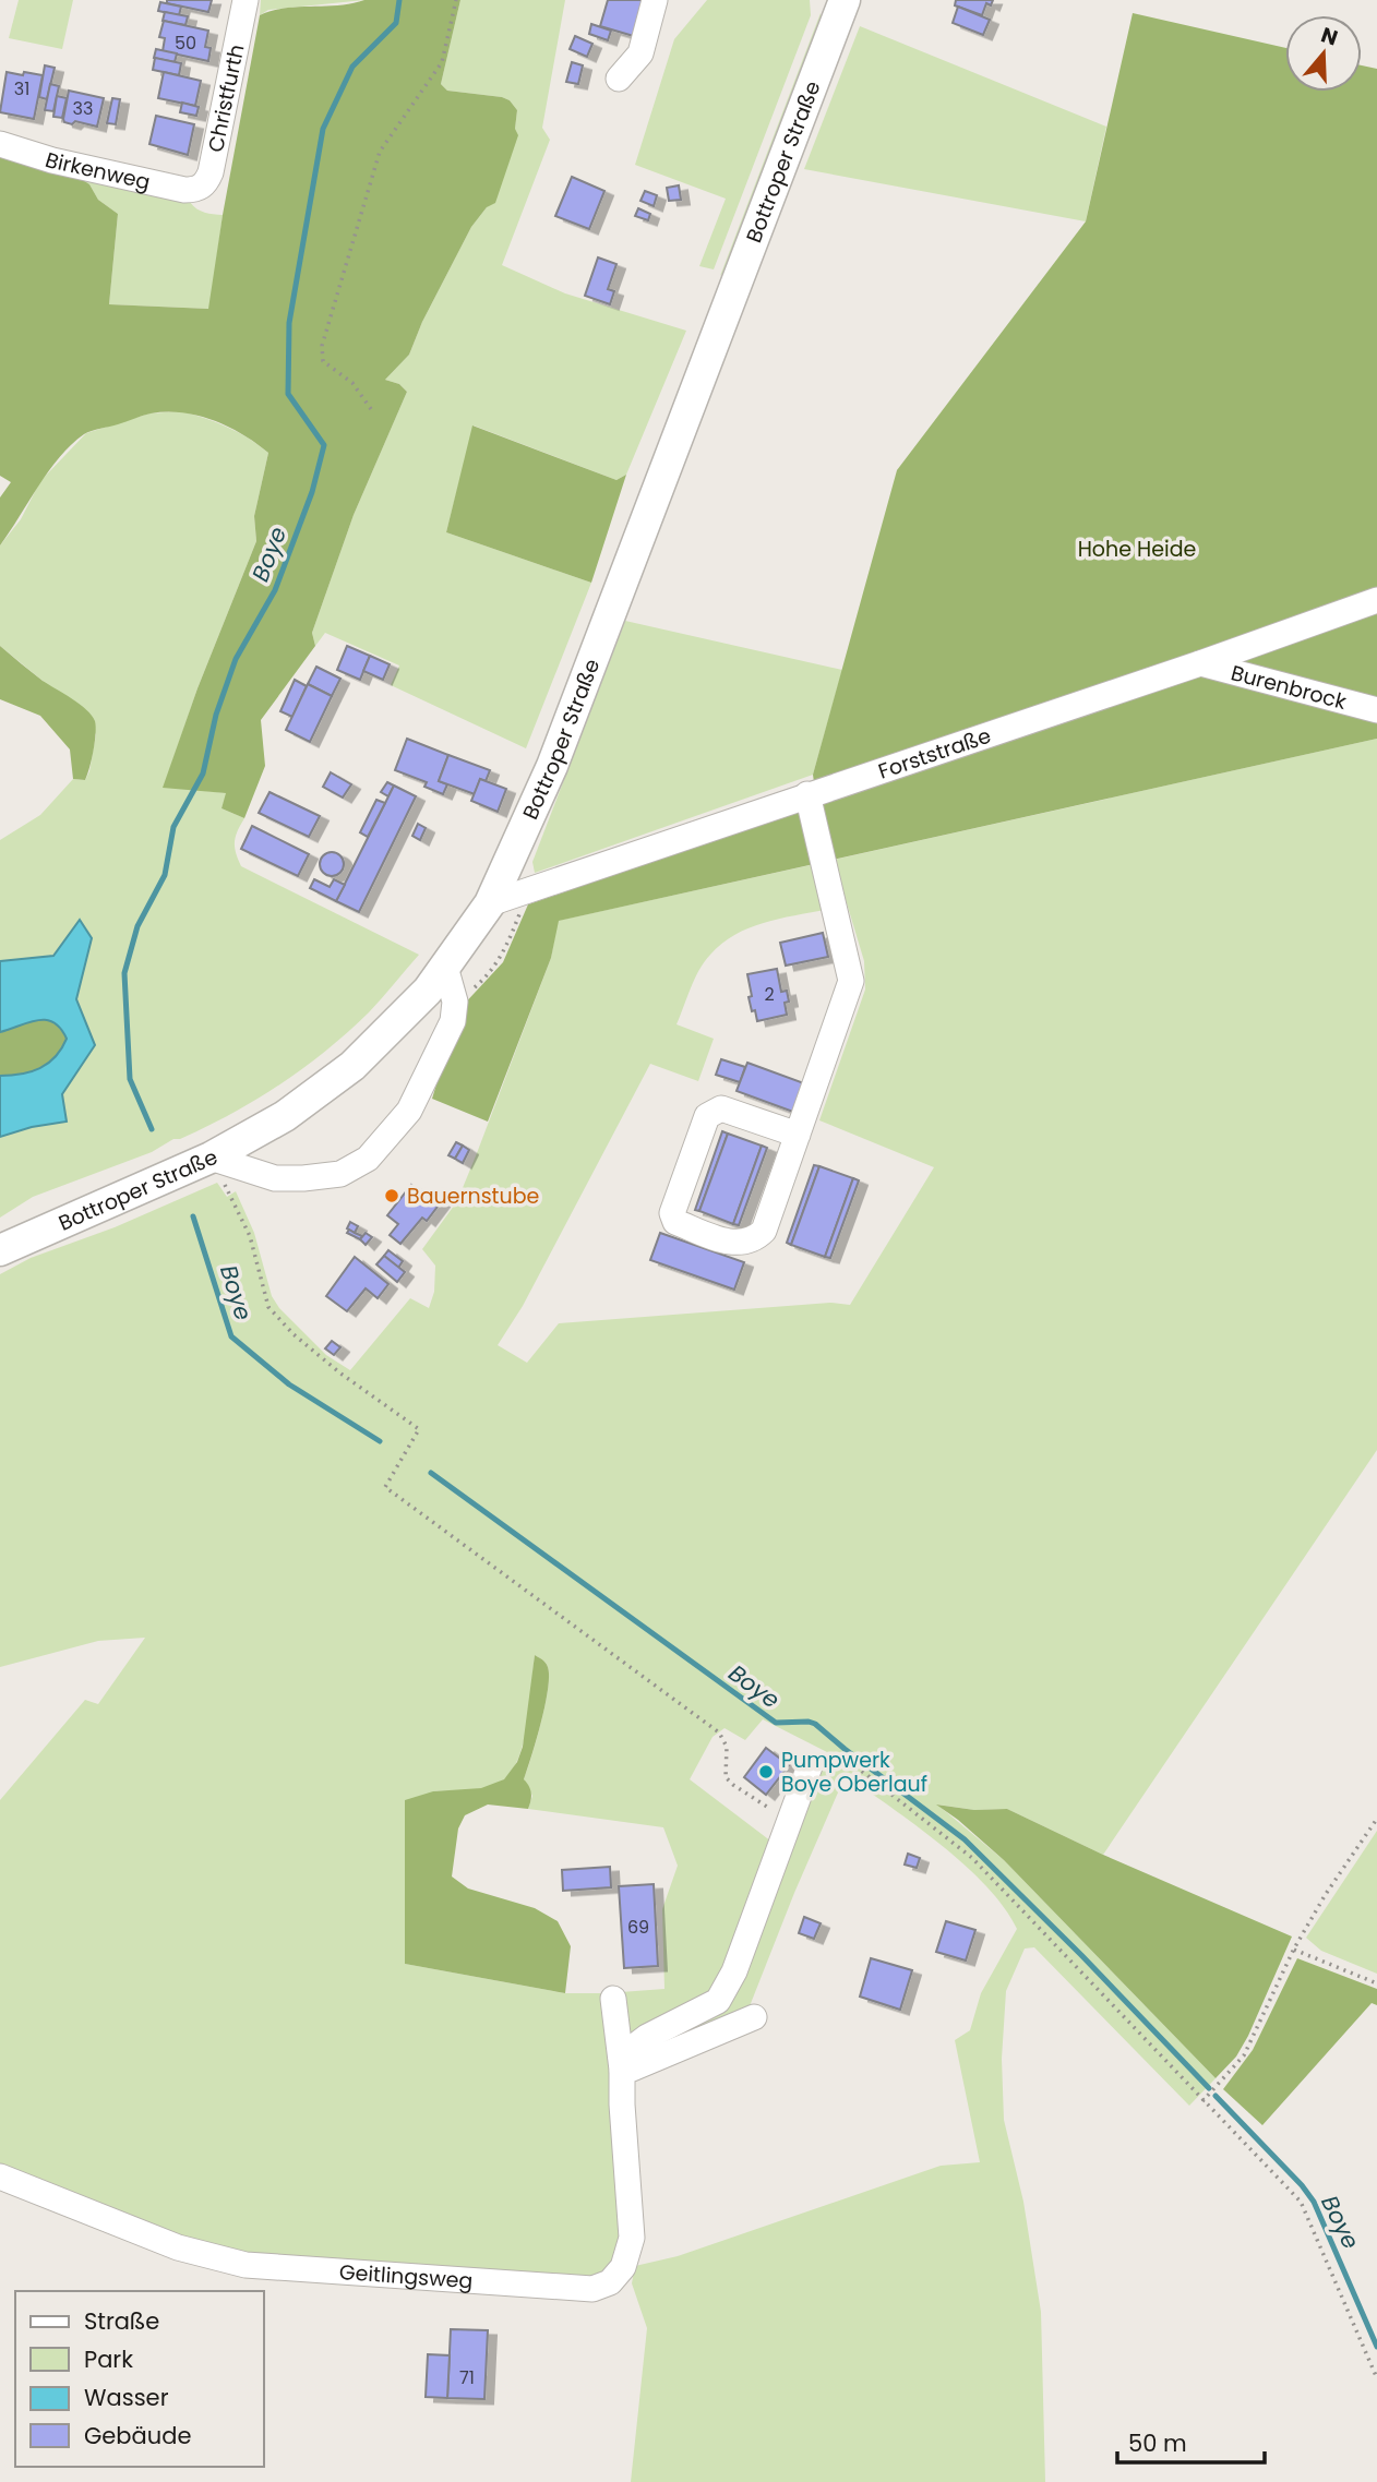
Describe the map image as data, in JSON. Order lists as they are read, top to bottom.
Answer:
{
  "streets": {
    "main road": ["Bottroper Straße"],
    "street": [
      "Christfurth",
      "Birkenweg",
      "Burenbrock",
      "Forststraße",
      "Geitlingsweg"
    ]
  },
  "crossings": [
    ["Christfurth", "Birkenweg"],
    ["Bottroper Straße", "Forststraße"],
    ["Burenbrock", "Forststraße"]
  ],
  "water": ["Boye"],
  "parks": ["Hohe Heide"],
  "places": ["Bauernstube", "Pumpwerk Boye Oberlauf"],
  "house_numbers": [
    "50",
    "31",
    "33",
    "2",
    "69",
    "71"
  ],
  "legend": [
    "Straße",
    "Park",
    "Wasser",
    "Gebäude"
  ],
  "scale_bar": "50 m",
  "north": "top"
}
